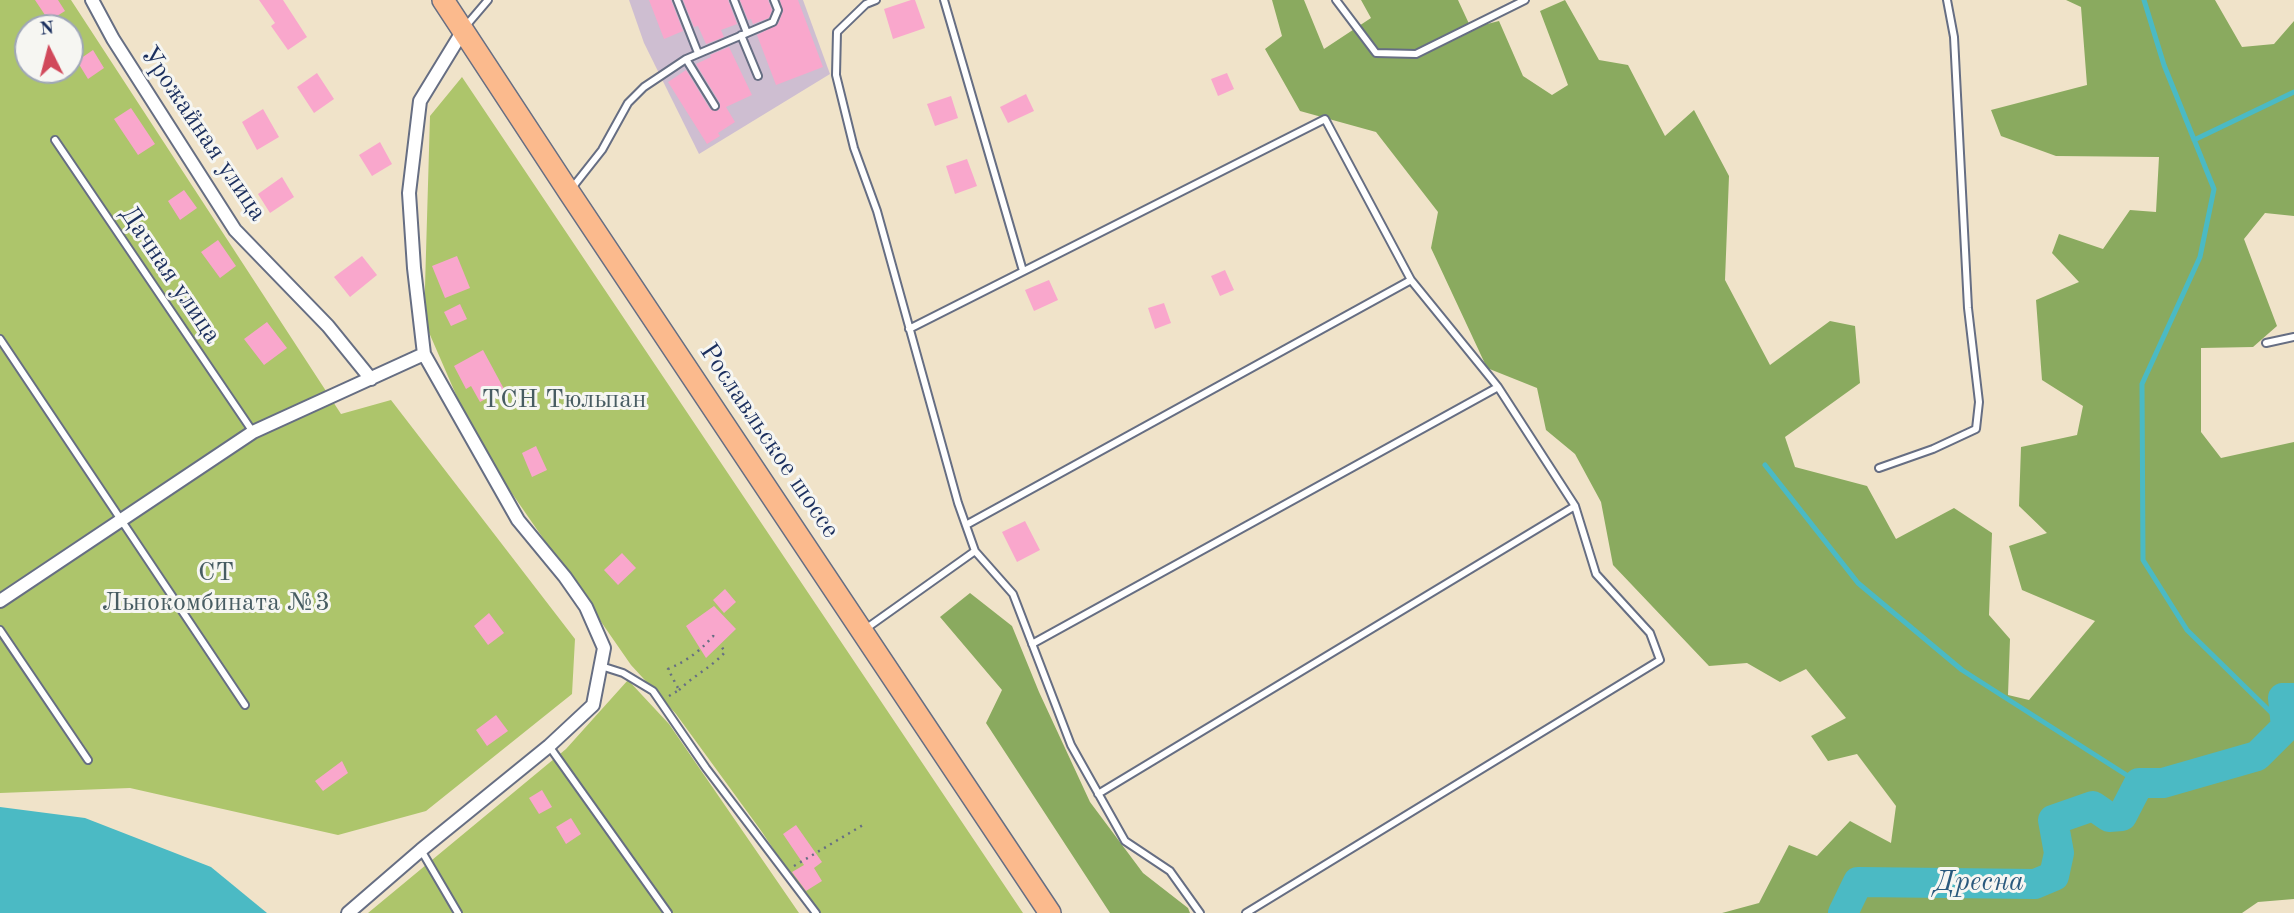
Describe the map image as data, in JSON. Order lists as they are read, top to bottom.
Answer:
{
  "streets": {
    "main road": ["Рославльское шоссе"],
    "street": ["Урожайная улица"],
    "lane": ["Дачная улица"]
  },
  "water": ["Дресна"],
  "parks": ["ТСН Тюльпан", "СТ Льнокомбината №3"],
  "north": "top"
}
